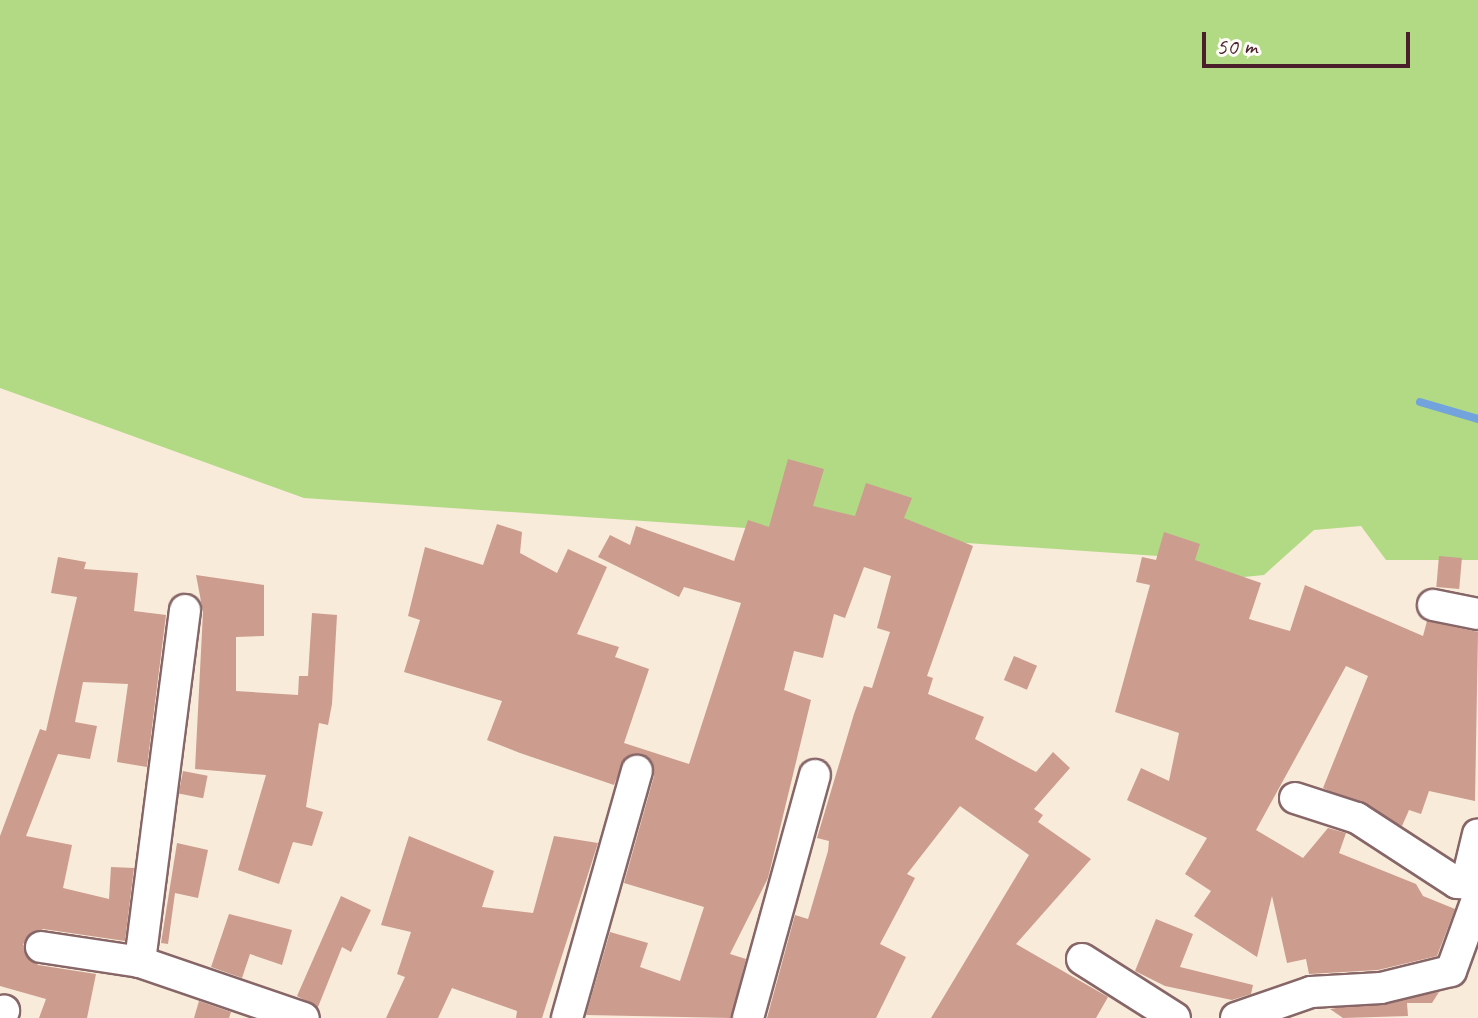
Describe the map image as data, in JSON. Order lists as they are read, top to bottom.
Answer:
{
  "scale_bar": "50 m"
}
